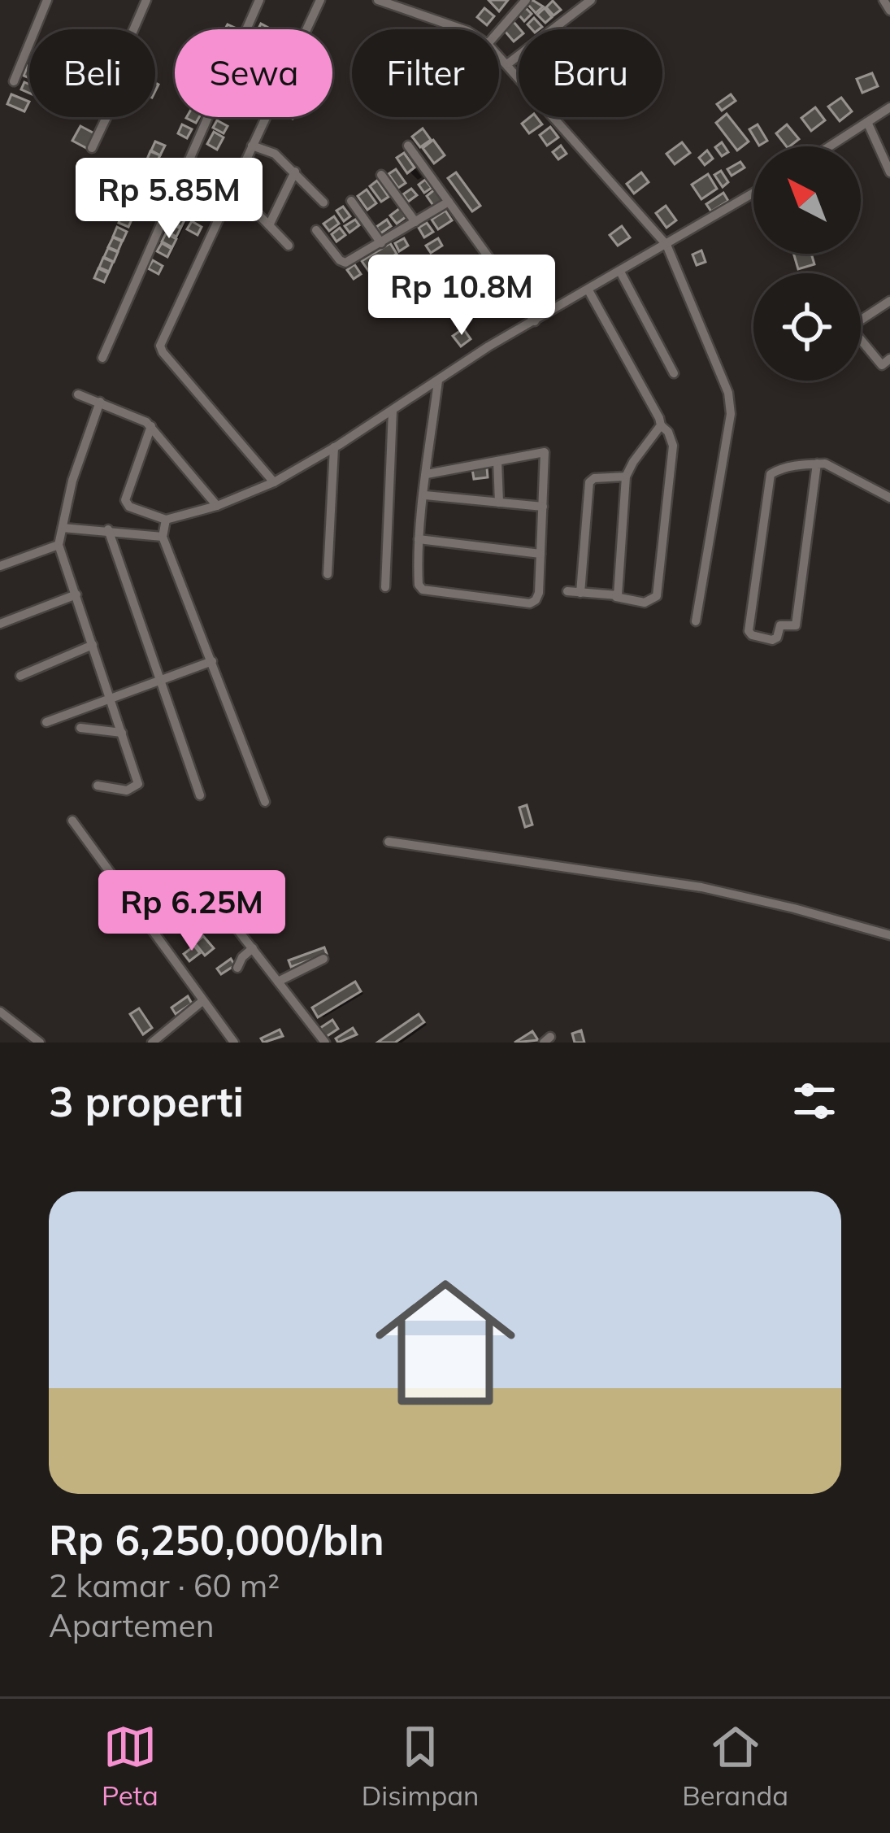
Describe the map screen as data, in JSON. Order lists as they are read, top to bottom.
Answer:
{
  "north": "top left",
  "page": {
    "chip": [
      "Beli",
      "Sewa",
      "Filter",
      "Baru"
    ],
    "price": ["Rp 5.85M", "Rp 10.8M", "Rp 6.25M"],
    "heading": "3 properti",
    "list": [
      {
        "name": "Rp 6,250,000/bln",
        "note": "2 kamar · 60 m² · Apartemen"
      }
    ],
    "tabs": ["Peta", "Disimpan", "Beranda"]
  }
}
